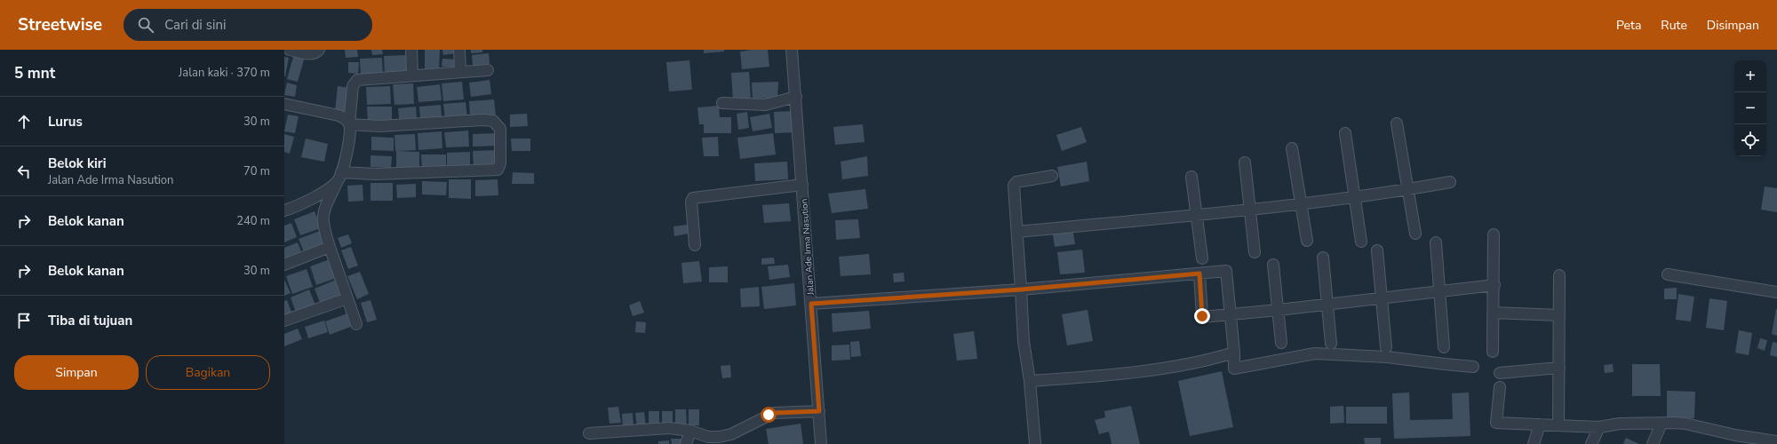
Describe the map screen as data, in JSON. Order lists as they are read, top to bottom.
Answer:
{
  "streets": {
    "street": ["Jalan Ade Irma Nasution"]
  },
  "page": {
    "header": "Streetwise",
    "search": "Cari di sini",
    "nav": ["Peta", "Rute", "Disimpan"],
    "heading": ["5 mnt", "Jalan kaki · 370 m"],
    "map_buttons": ["+", "−"],
    "list": [
      ["Lurus", "30 m"],
      ["Belok kiri", "Jalan Ade Irma Nasution", "70 m"],
      ["Belok kanan", "240 m"],
      ["Belok kanan", "30 m"],
      "Tiba di tujuan"
    ],
    "buttons": ["Simpan", "Bagikan"]
  }
}
